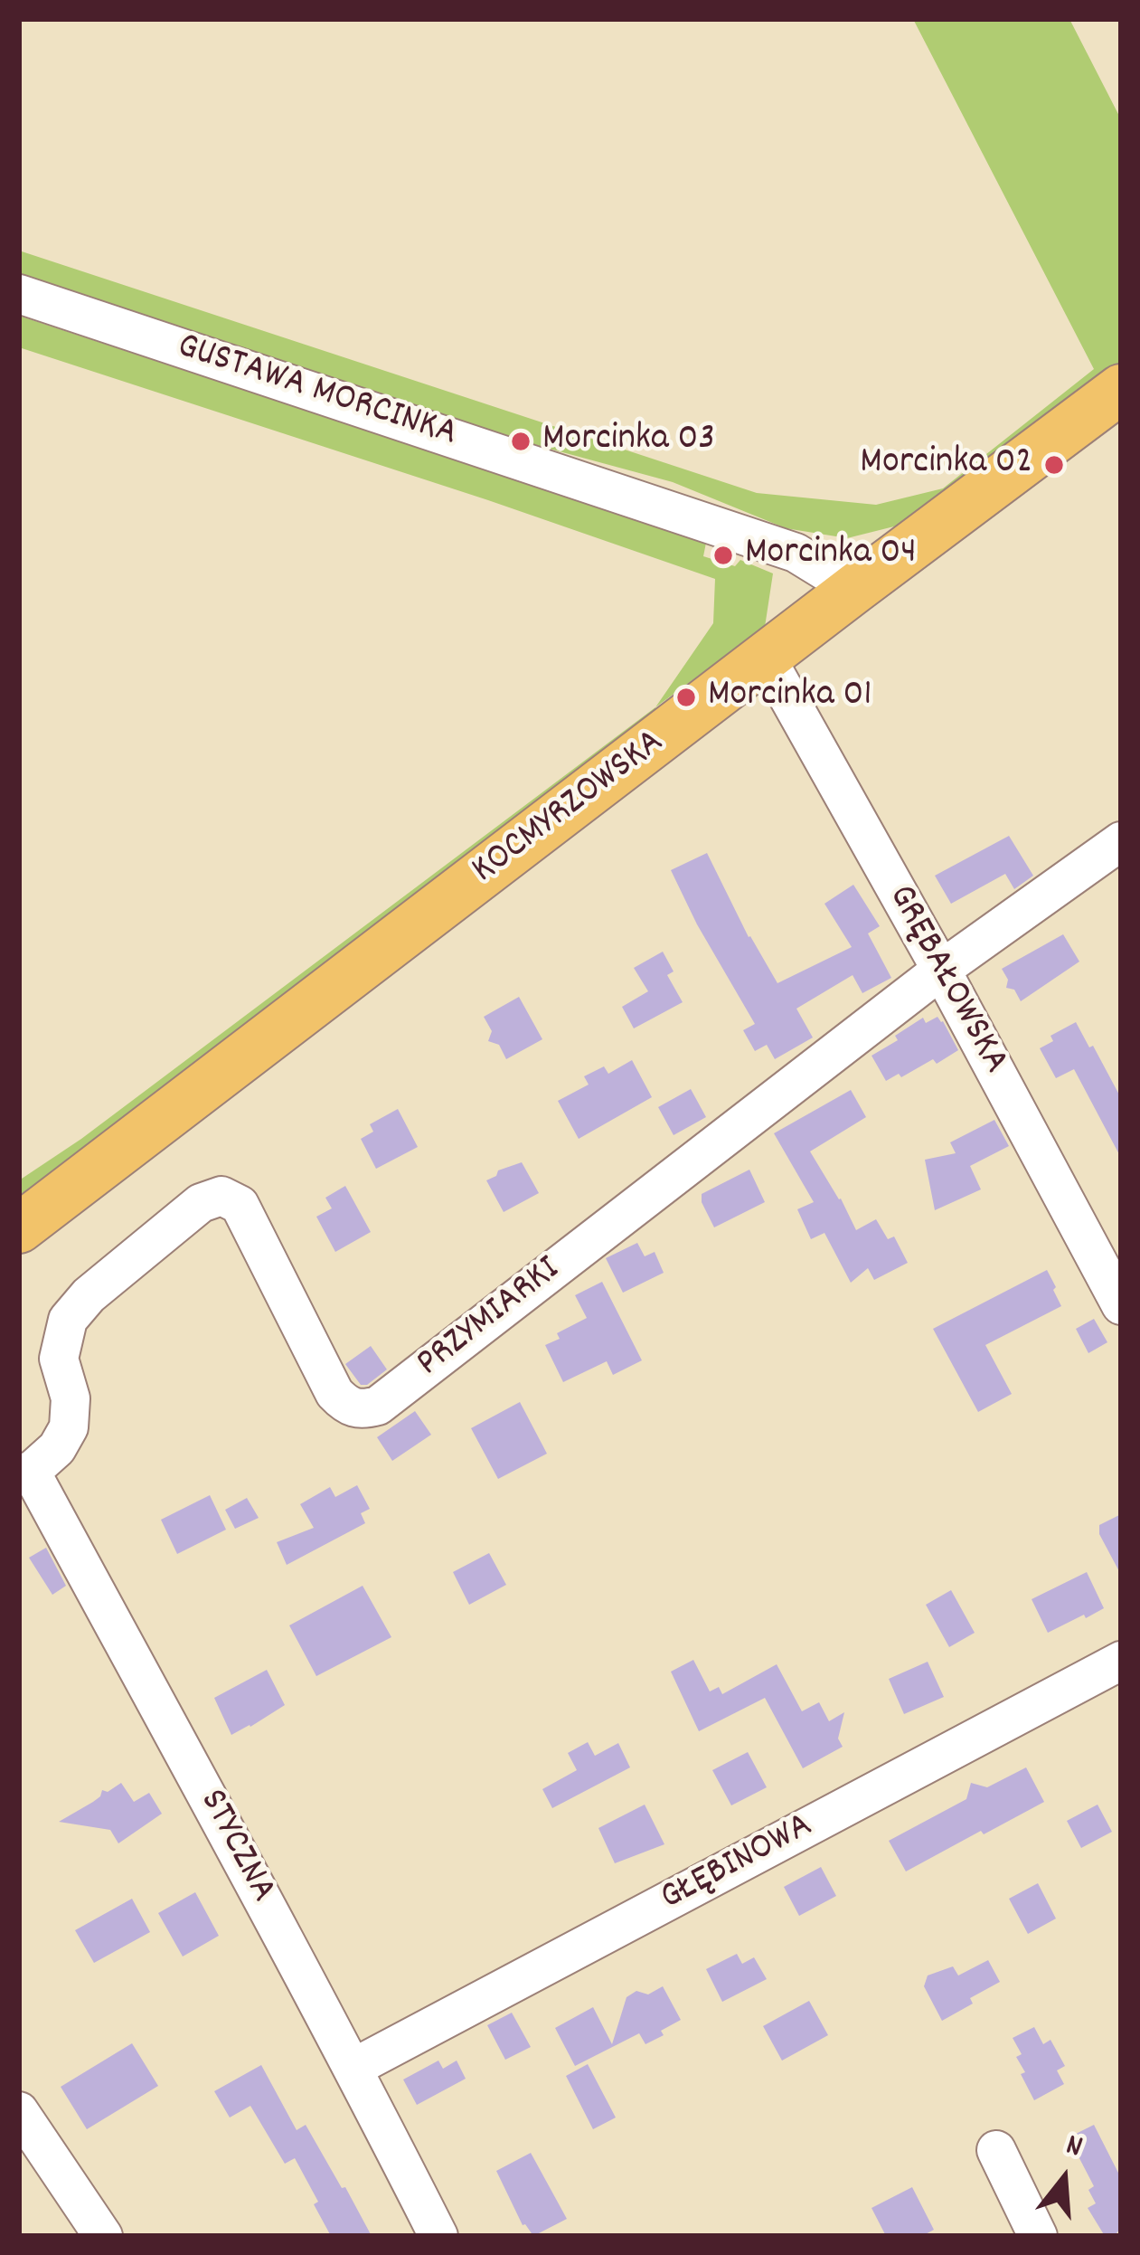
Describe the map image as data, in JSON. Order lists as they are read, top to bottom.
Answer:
{
  "streets": {
    "main road": ["KOCMYRZOWSKA"],
    "street": [
      "GUSTAWA MORCINKA",
      "GRĘBAŁOWSKA",
      "PRZYMIARKI",
      "STYCZNA",
      "GŁĘBINOWA"
    ]
  },
  "crossings": [
    ["GUSTAWA MORCINKA", "KOCMYRZOWSKA"],
    ["KOCMYRZOWSKA", "GRĘBAŁOWSKA"],
    ["GRĘBAŁOWSKA", "PRZYMIARKI"],
    ["PRZYMIARKI", "STYCZNA"],
    ["STYCZNA", "GŁĘBINOWA"]
  ],
  "places": [
    "Morcinka 03",
    "Morcinka 02",
    "Morcinka 04",
    "Morcinka 01"
  ],
  "north": "top"
}
